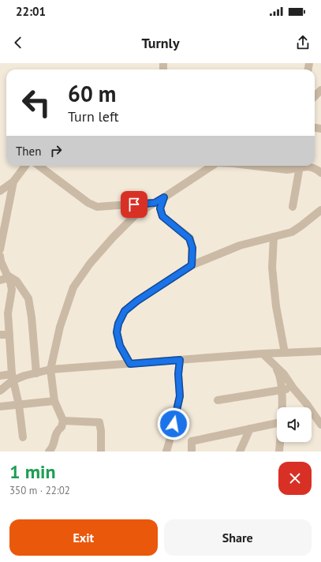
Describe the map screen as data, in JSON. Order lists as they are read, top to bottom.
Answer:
{
  "page": {
    "status": "22:01",
    "header": "Turnly",
    "turn": ["60 m", "Turn left"],
    "then": "Then",
    "heading": ["1 min", "350 m · 22:02"],
    "buttons": ["Exit", "Share"]
  }
}
